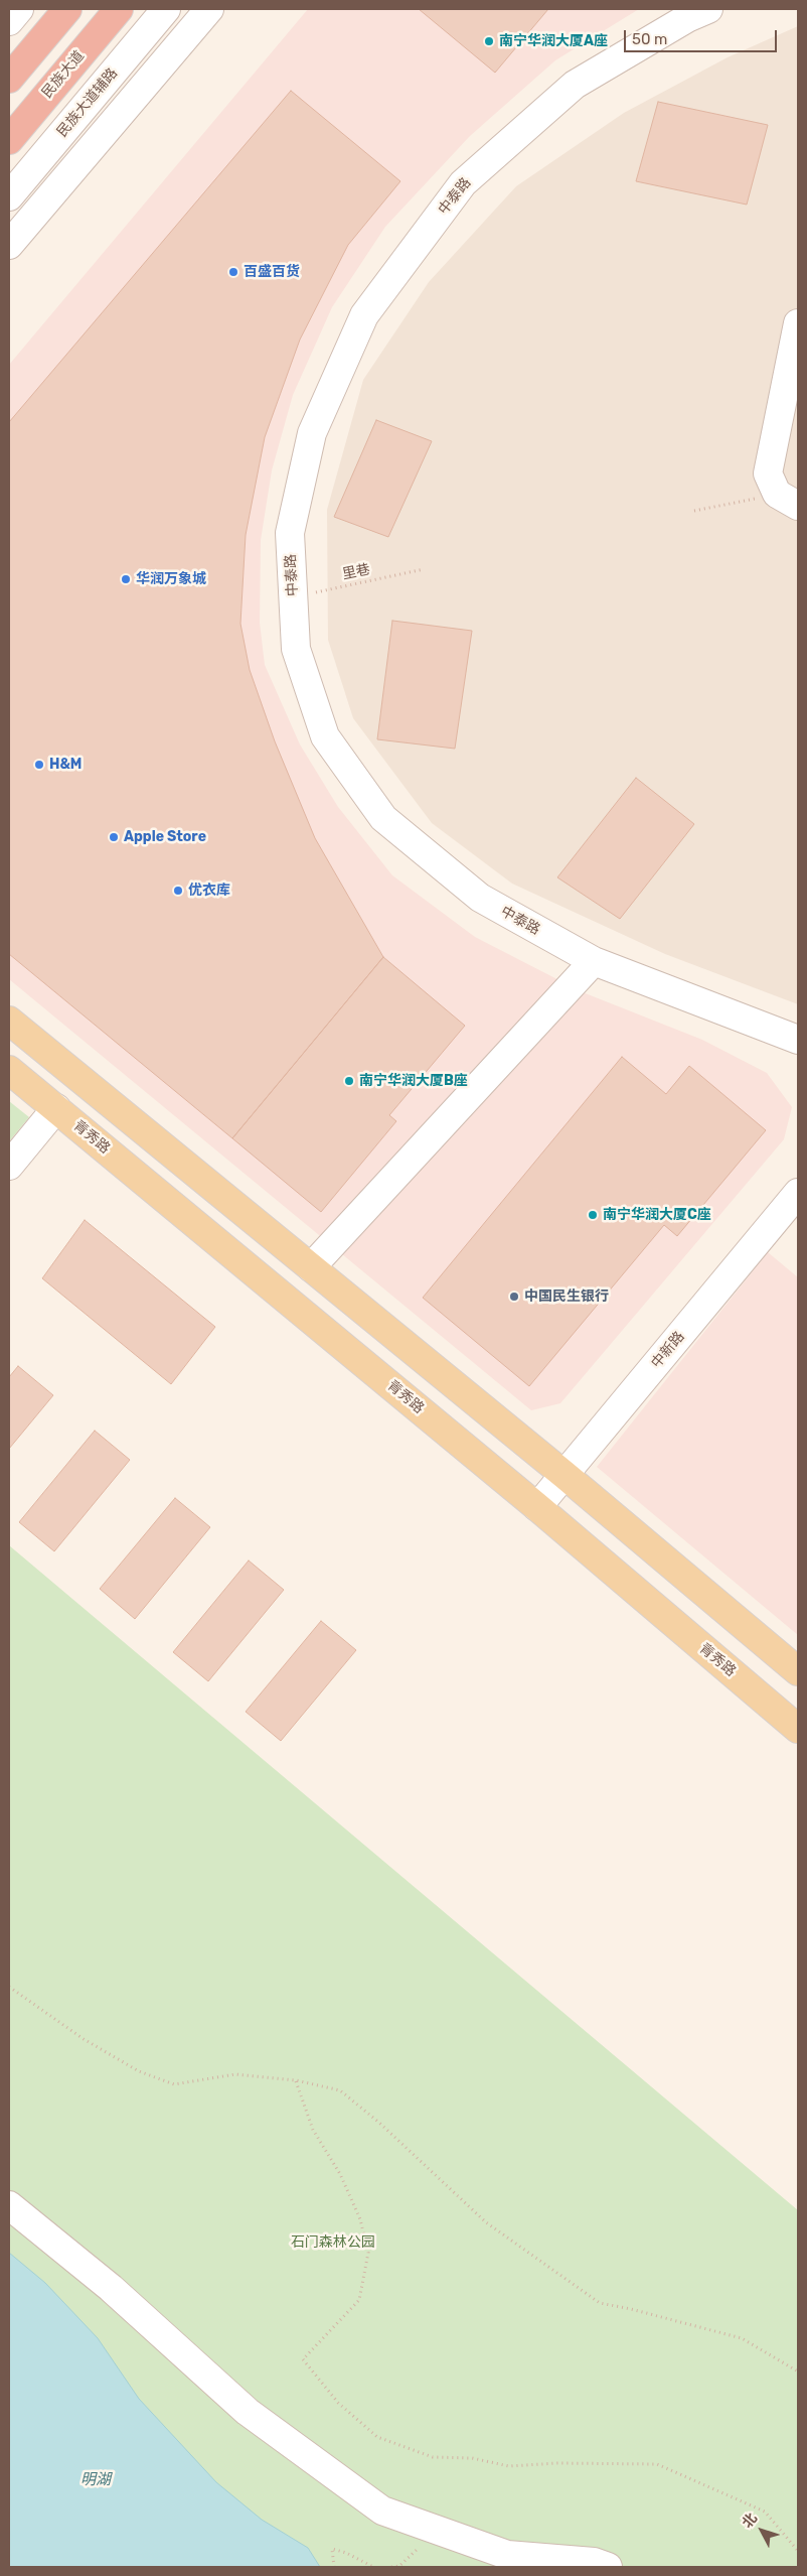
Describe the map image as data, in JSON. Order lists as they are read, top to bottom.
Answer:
{
  "streets": {
    "highway": ["民族大道"],
    "main road": ["青秀路"],
    "street": ["民族大道辅路", "中泰路", "中新路"],
    "path": ["里巷"]
  },
  "crossings": [
    ["中泰路", "里巷"],
    ["青秀路", "中新路"]
  ],
  "water": ["明湖"],
  "parks": ["石门森林公园"],
  "places": [
    "南宁华润大厦A座",
    "百盛百货",
    "华润万象城",
    "H&M",
    "Apple Store",
    "优衣库",
    "南宁华润大厦B座",
    "南宁华润大厦C座",
    "中国民生银行"
  ],
  "scale_bar": "50 m",
  "north": "top left"
}
